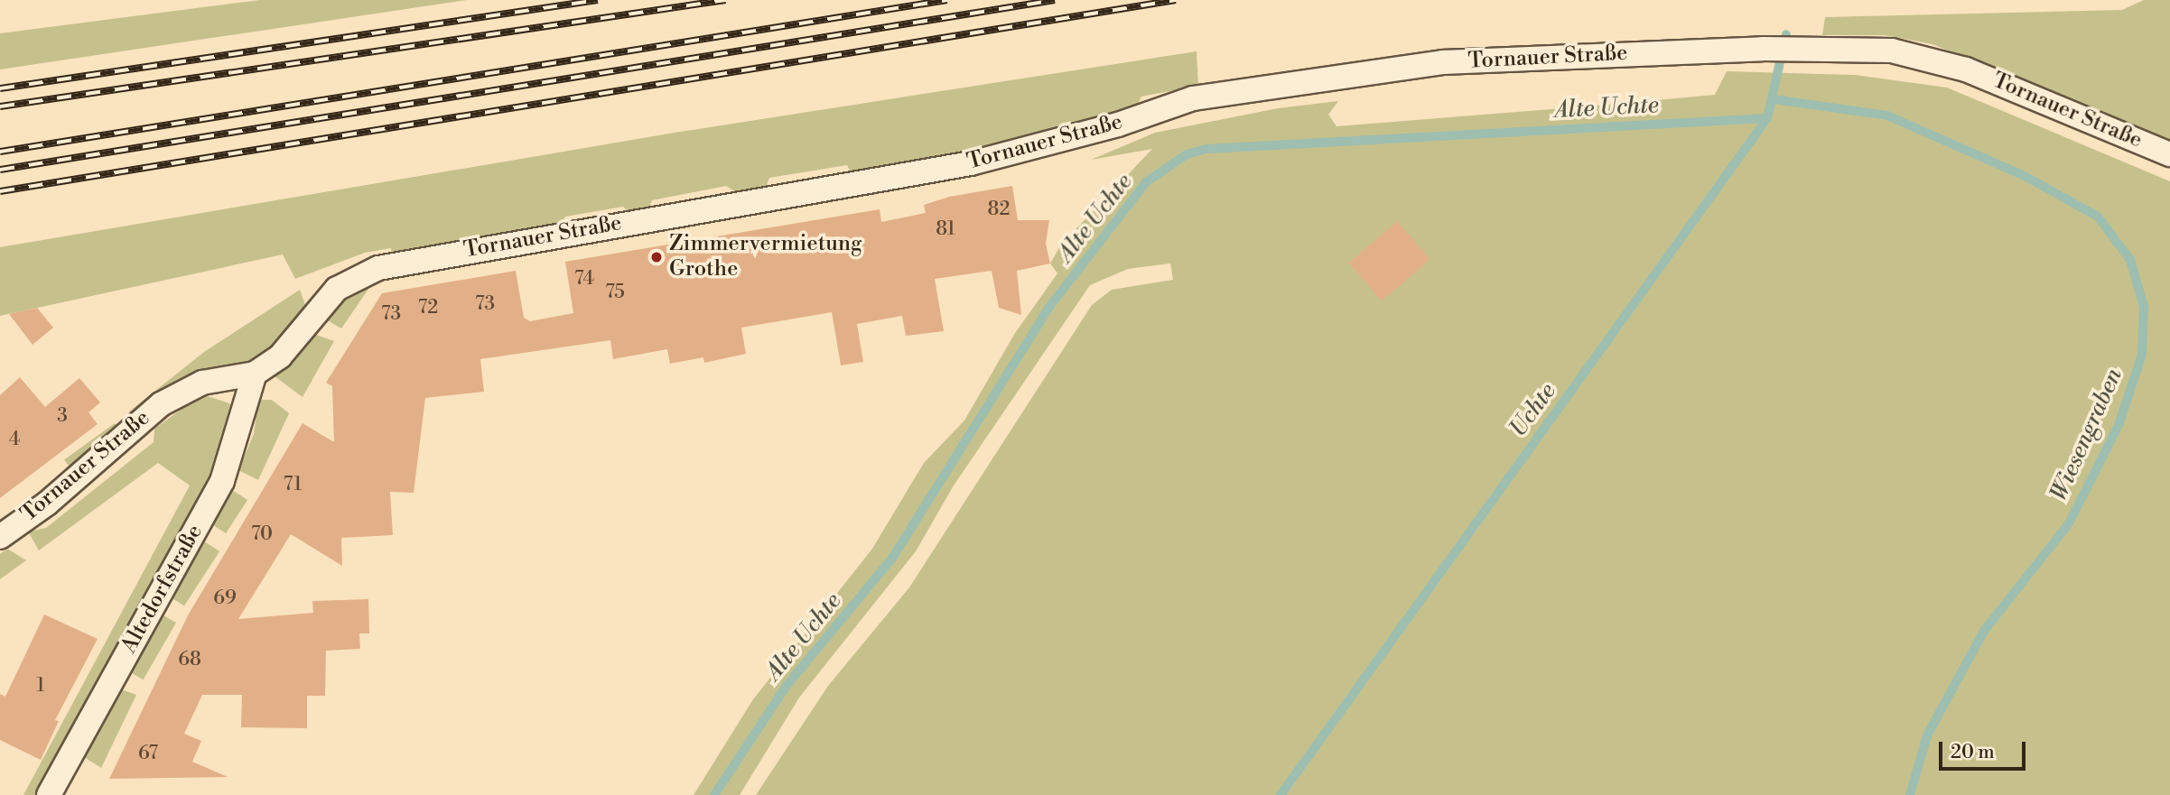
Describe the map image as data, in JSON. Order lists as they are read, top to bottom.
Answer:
{
  "streets": {
    "street": ["Tornauer Straße", "Altedorfstraße"]
  },
  "crossings": [
    ["Tornauer Straße", "Altedorfstraße"]
  ],
  "water": ["Alte Uchte", "Uchte", "Wiesengraben"],
  "places": ["Zimmervermietung Grothe"],
  "house_numbers": [
    "82",
    "81",
    "74",
    "75",
    "73",
    "72",
    "73",
    "3",
    "4",
    "71",
    "70",
    "69",
    "68",
    "1",
    "67"
  ],
  "scale_bar": "20 m"
}
